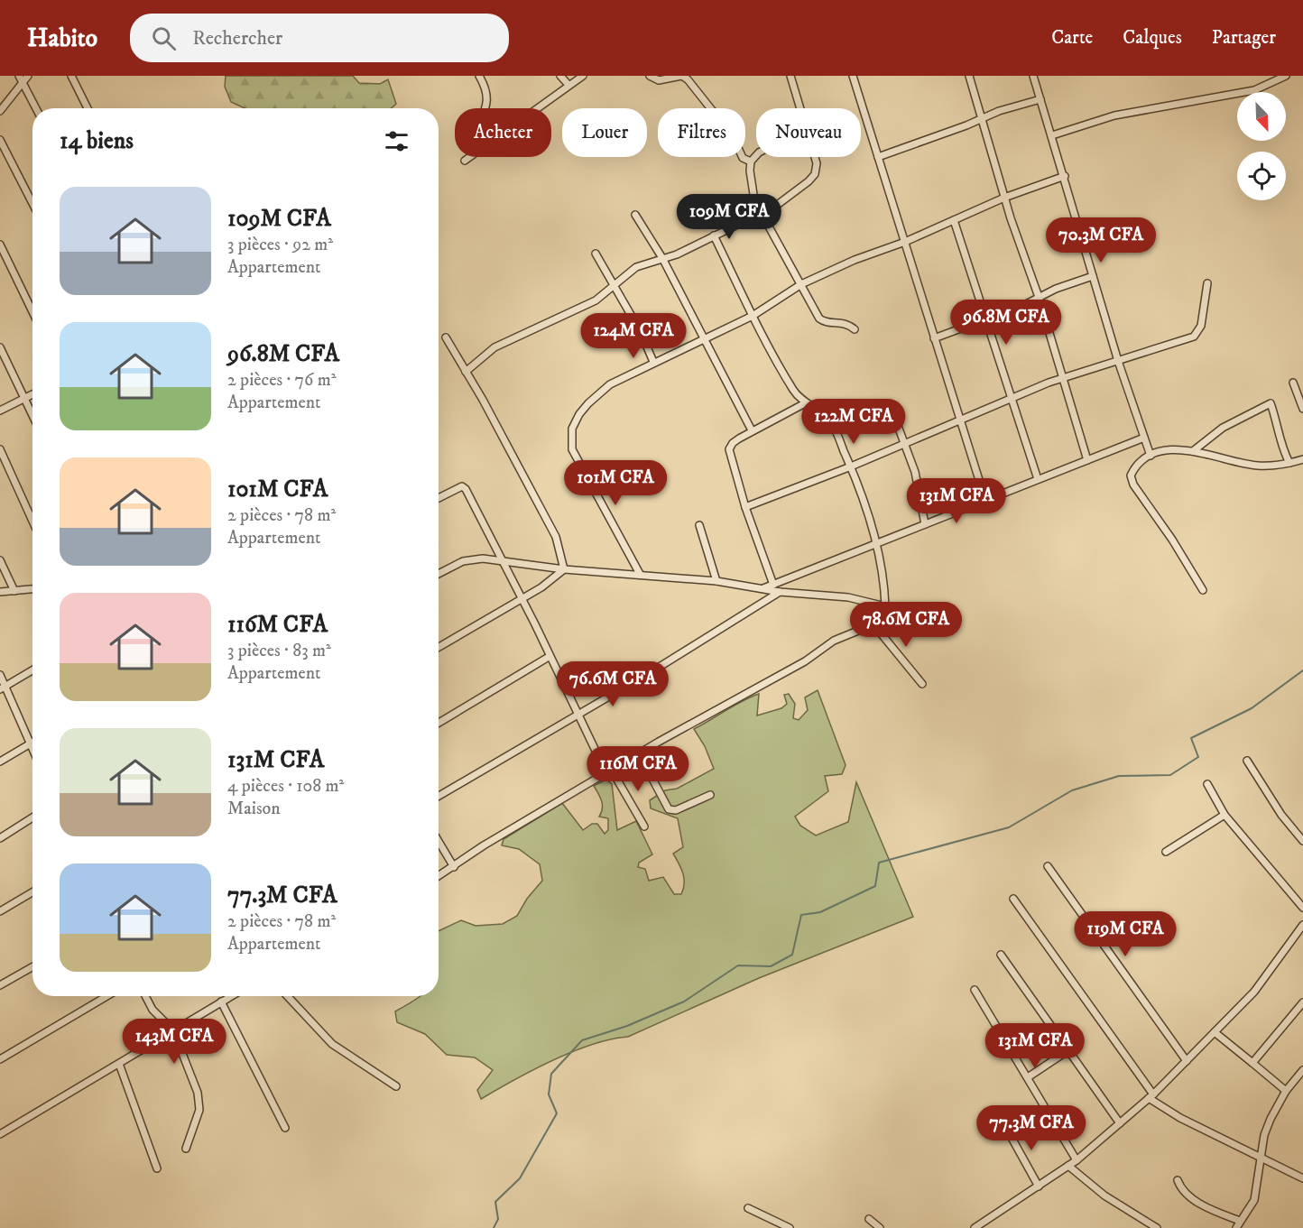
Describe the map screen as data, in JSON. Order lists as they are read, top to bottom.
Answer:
{
  "north": "bottom right",
  "page": {
    "header": "Habito",
    "search": "Rechercher",
    "nav": ["Carte", "Calques", "Partager"],
    "chip": [
      "Acheter",
      "Louer",
      "Filtres",
      "Nouveau"
    ],
    "heading": "14 biens",
    "list": [
      {
        "name": "109M CFA",
        "note": "3 pièces · 92 m² · Appartement"
      },
      {
        "name": "96.8M CFA",
        "note": "2 pièces · 76 m² · Appartement"
      },
      {
        "name": "101M CFA",
        "note": "2 pièces · 78 m² · Appartement"
      },
      {
        "name": "116M CFA",
        "note": "3 pièces · 83 m² · Appartement"
      },
      {
        "name": "131M CFA",
        "note": "4 pièces · 108 m² · Maison"
      },
      {
        "name": "77.3M CFA",
        "note": "2 pièces · 78 m² · Appartement"
      }
    ],
    "price": [
      "109M CFA",
      "70.3M CFA",
      "96.8M CFA",
      "124M CFA",
      "122M CFA",
      "101M CFA",
      "131M CFA",
      "78.6M CFA",
      "76.6M CFA",
      "116M CFA",
      "119M CFA",
      "143M CFA",
      "131M CFA",
      "77.3M CFA"
    ]
  }
}
